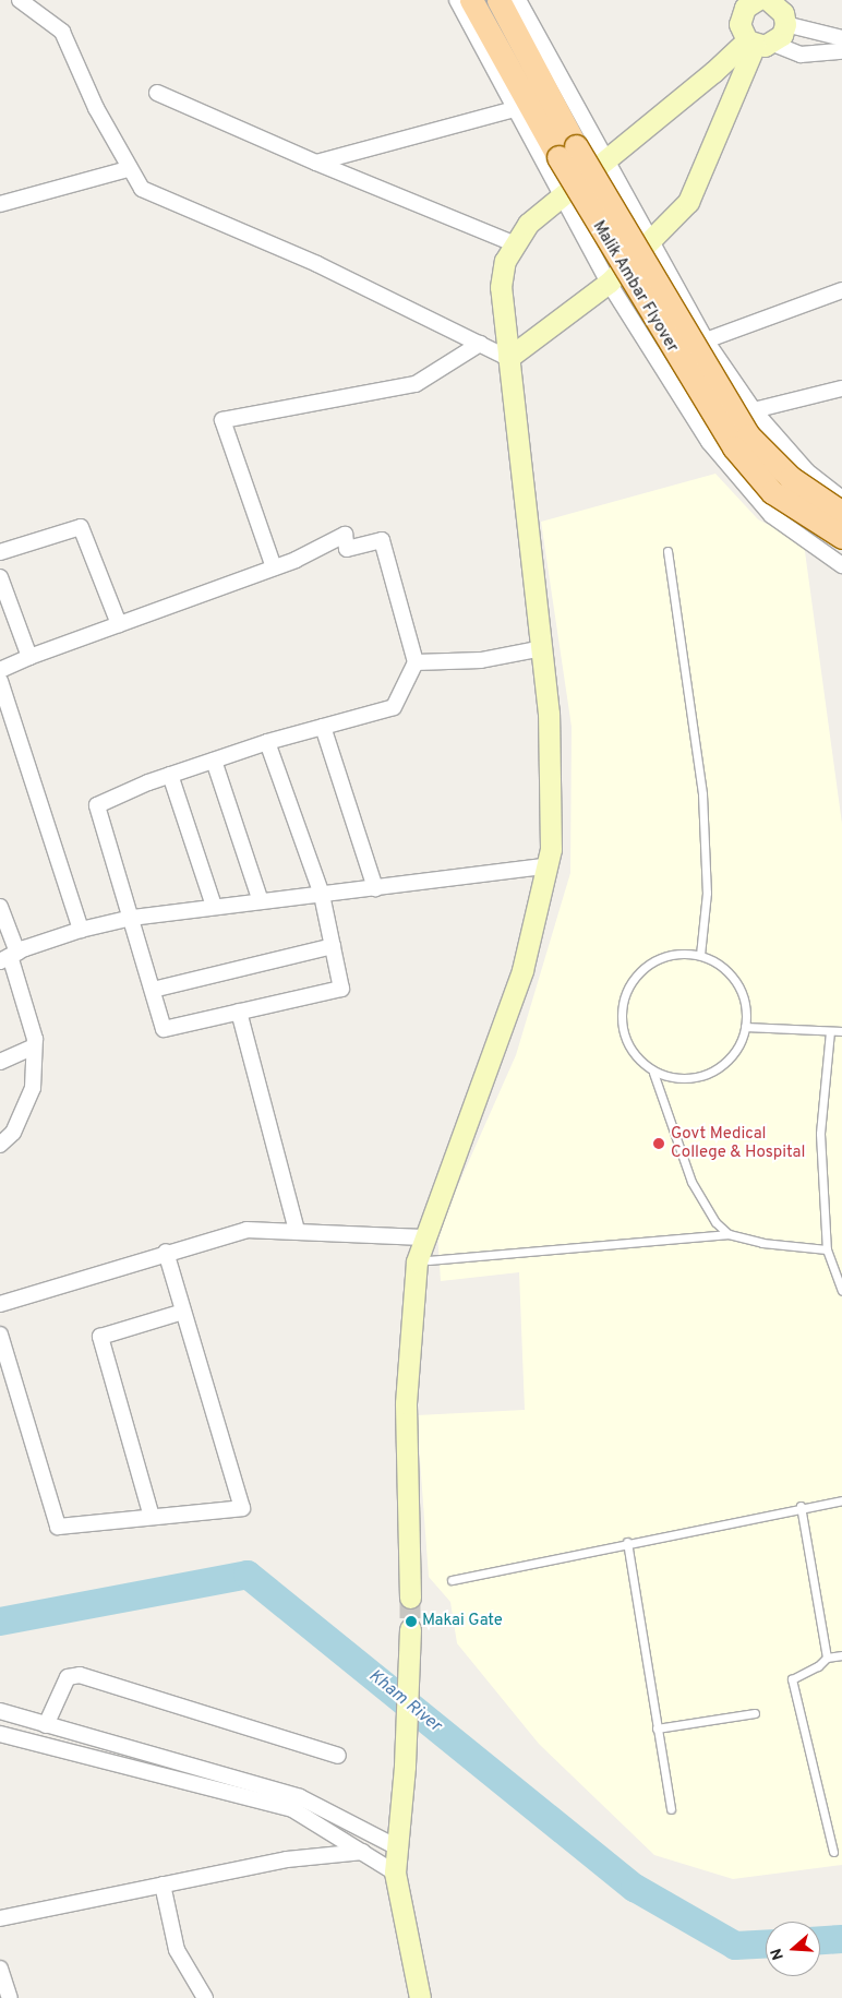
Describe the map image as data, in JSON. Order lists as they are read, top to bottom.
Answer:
{
  "streets": {
    "main road": ["Malik Ambar Flyover"]
  },
  "water": ["Kham River"],
  "places": ["Govt Medical College & Hospital", "Makai Gate"],
  "north": "left"
}
